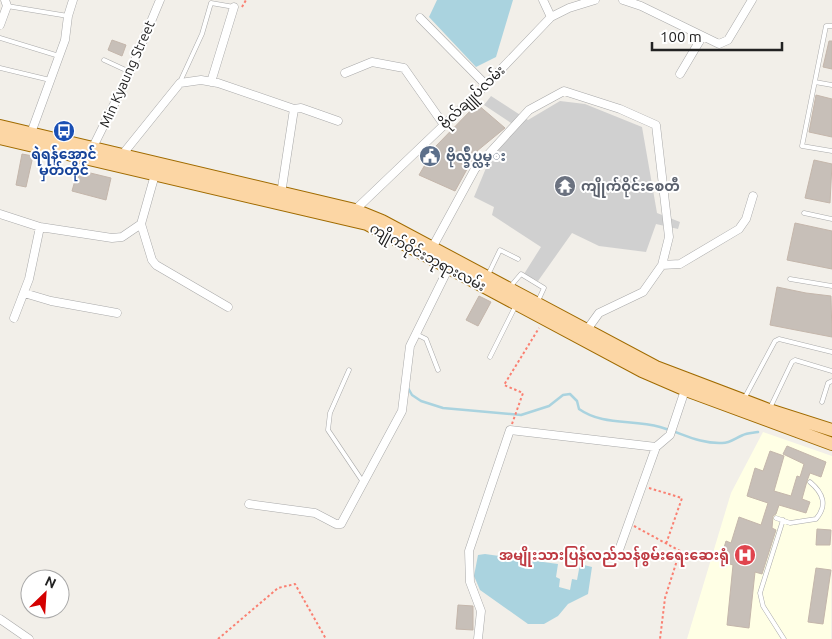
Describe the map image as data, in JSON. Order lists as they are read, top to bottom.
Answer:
{
  "streets": {
    "main road": ["ကျိုက်ဝိုင်းဘုရားလမ်း"],
    "street": ["Min Kyaung Street", "ဗိုလ်ချူပ်လမ်း"]
  },
  "crossings": [
    ["Min Kyaung Street", "ကျိုက်ဝိုင်းဘုရားလမ်း"],
    ["ဗိုလ်ချူပ်လမ်း", "ကျိုက်ဝိုင်းဘုရားလမ်း"]
  ],
  "places": {
    "bus stop": ["ရဲရန်အောင် မှတ်တိုင်"],
    "public building": ["ဗိုလ္ခ်ဳပ္လမ္း"],
    "temple": ["ကျိုက်ဝိုင်းစေတီ"],
    "hospital": ["အမျိုးသားပြန်လည်သန်စွမ်းရေးဆေးရုံ"]
  },
  "scale_bar": "100 m",
  "north": "top right"
}
